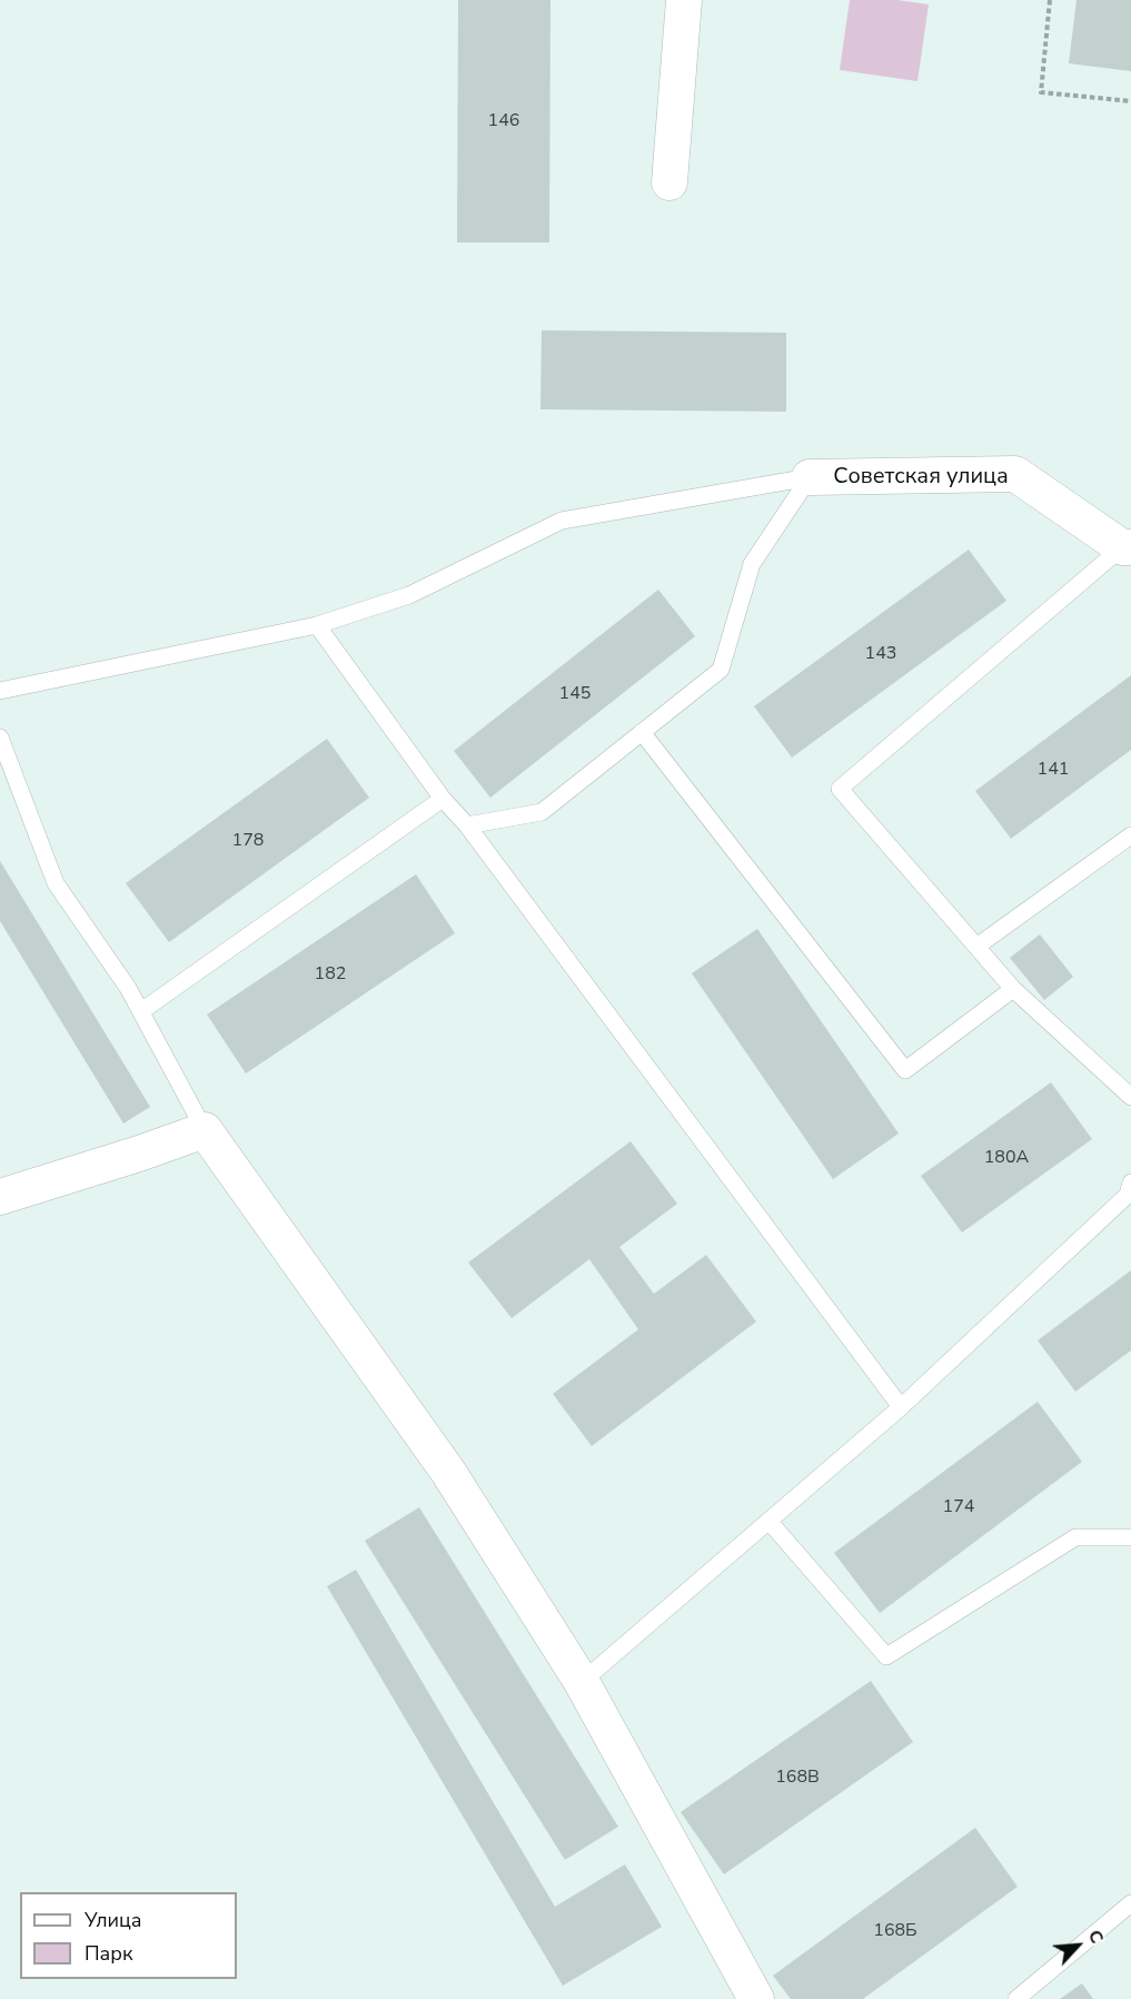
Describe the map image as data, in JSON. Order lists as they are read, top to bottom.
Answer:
{
  "streets": {
    "street": ["Советская улица"]
  },
  "house_numbers": [
    "146",
    "143",
    "145",
    "141",
    "178",
    "182",
    "180А",
    "174",
    "168В",
    "168Б"
  ],
  "legend": ["Улица", "Парк"],
  "north": "top right"
}
